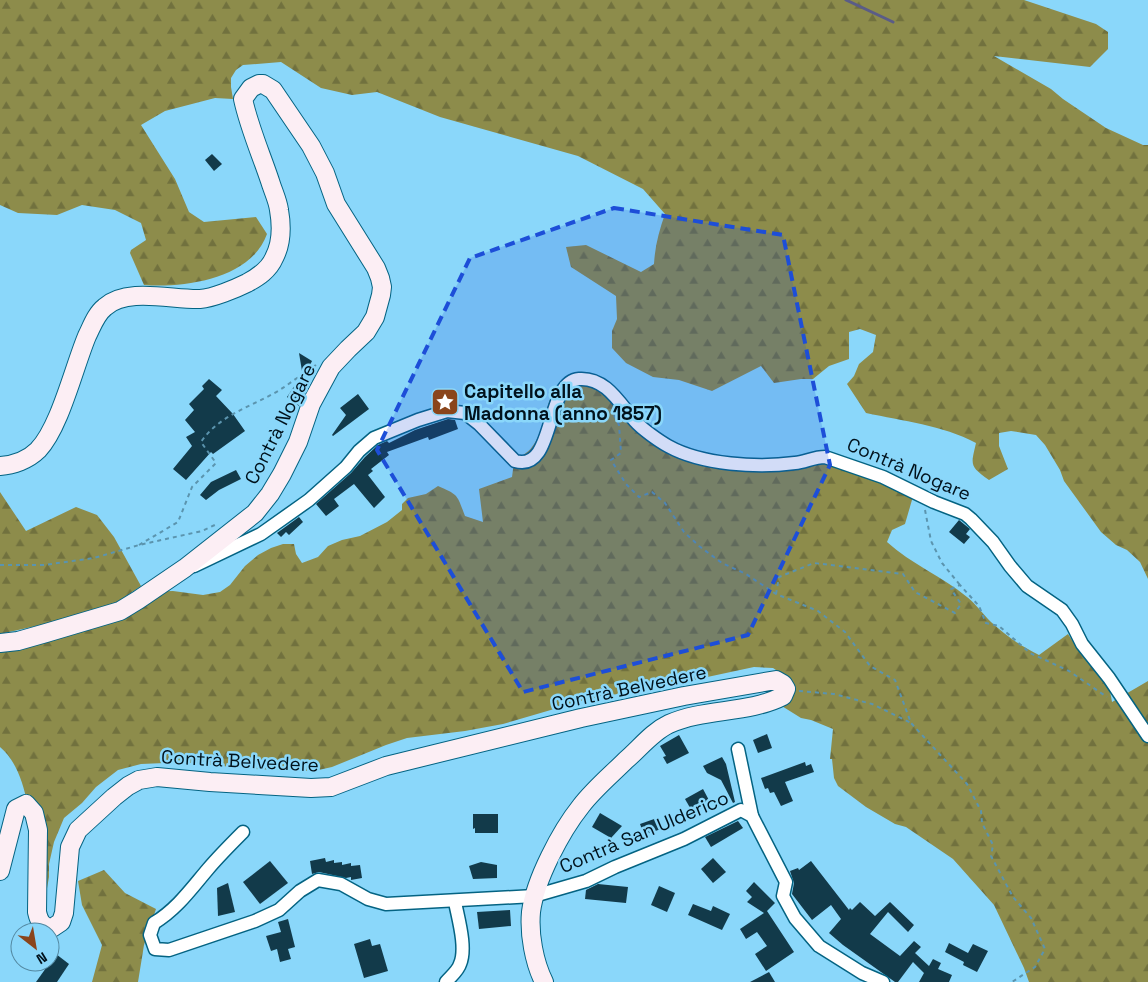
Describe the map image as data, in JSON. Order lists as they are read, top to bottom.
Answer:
{
  "streets": {
    "street": ["Contrà Nogare", "Contrà Belvedere", "Contrà San Ulderico"]
  },
  "places": {
    "place": ["Capitello alla Madonna (anno 1857)"]
  },
  "north": "bottom right"
}
